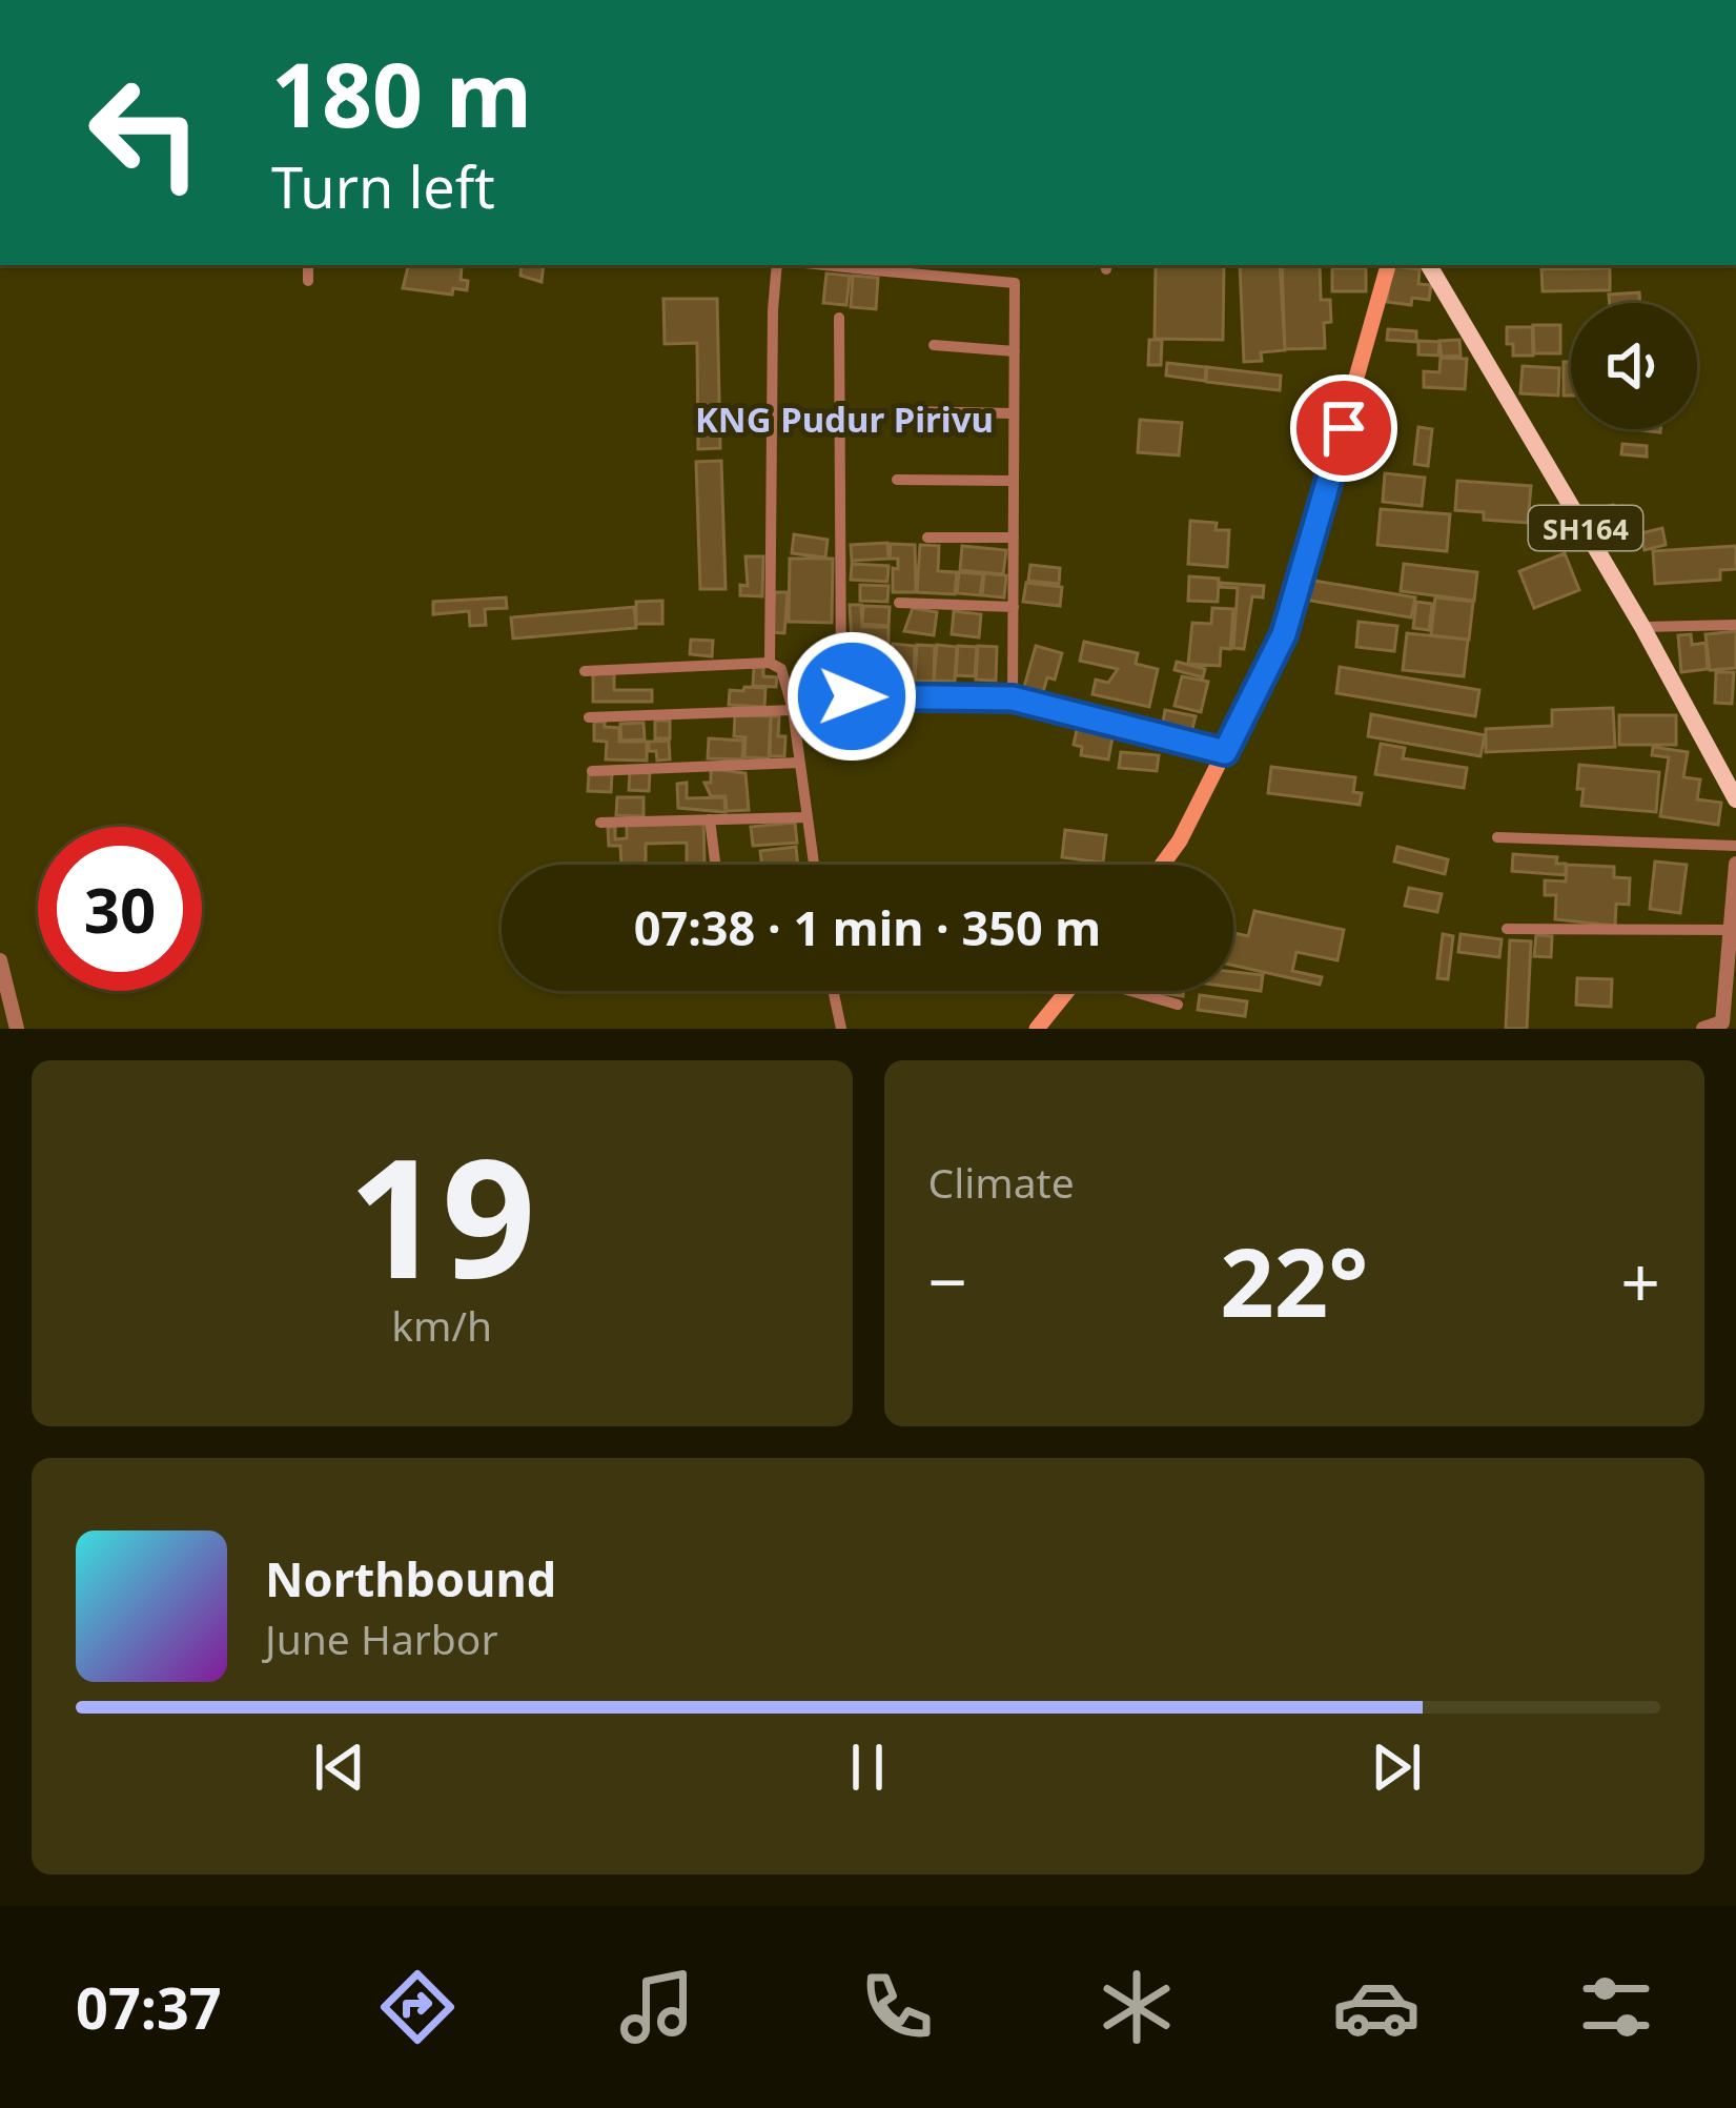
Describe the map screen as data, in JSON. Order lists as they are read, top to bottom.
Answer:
{
  "streets": {
    "main road": ["SH164"]
  },
  "districts": ["KNG Pudur Pirivu"],
  "page": {
    "turn": ["180 m", "Turn left"],
    "limit": "30",
    "trip": "07:38 · 1 min · 350 m",
    "tile": [
      ["19", "km/h"],
      "Climate"
    ],
    "heat": ["−", "22°", "+"],
    "song": ["Northbound", "June Harbor"],
    "tabs": "07:37"
  }
}
